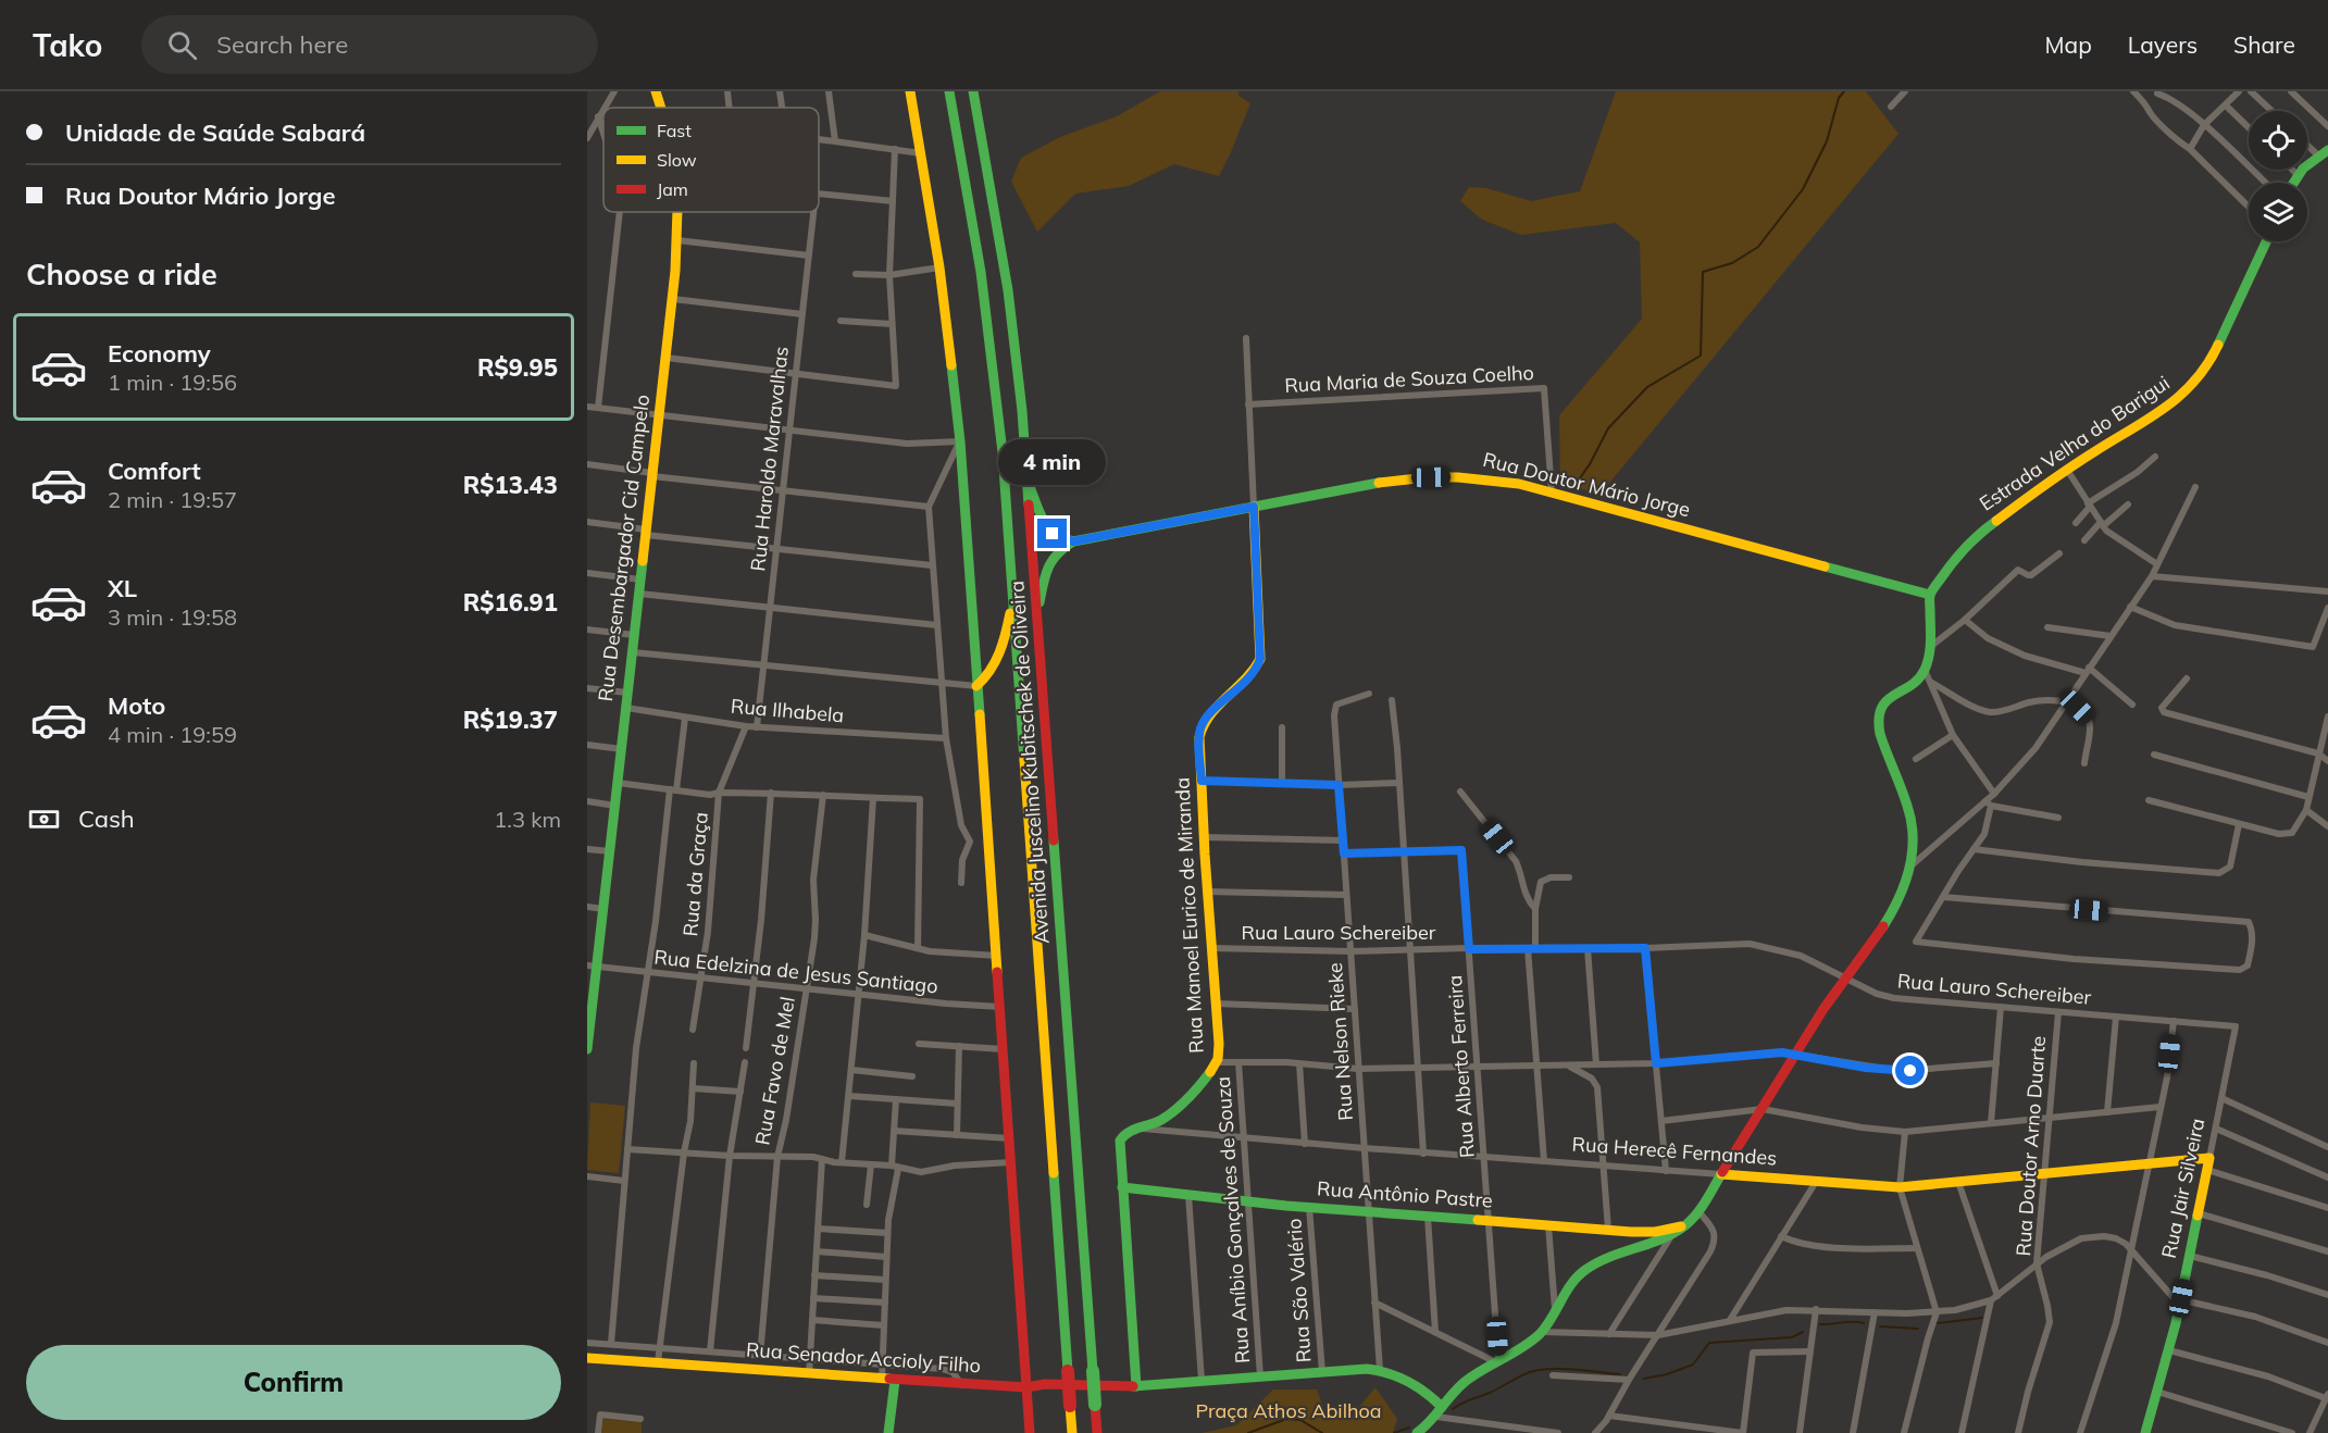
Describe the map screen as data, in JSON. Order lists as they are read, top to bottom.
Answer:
{
  "streets": {
    "main road": [
      "Estrada Velha do Barigui",
      "Rua Doutor Mário Jorge",
      "Rua Desembargador Cid Campelo",
      "Avenida Juscelino Kubitschek de Oliveira",
      "Rua Manoel Eurico de Miranda",
      "Rua Herecê Fernandes",
      "Rua Jair Silveira",
      "Rua Antônio Pastre",
      "Rua Senador Accioly Filho"
    ],
    "street": [
      "Rua Maria de Souza Coelho",
      "Rua Haroldo Maravalhas",
      "Rua Ilhabela",
      "Rua da Graça",
      "Rua Lauro Schereiber",
      "Rua Edelzina de Jesus Santiago",
      "Rua Nelson Rieke",
      "Rua Alberto Ferreira",
      "Rua Favo de Mel",
      "Rua Doutor Arno Duarte",
      "Rua Aníbio Gonçalves de Souza",
      "Rua São Valério"
    ]
  },
  "crossings": [
    ["Rua Maria de Souza Coelho", "Rua Doutor Mário Jorge"],
    ["Estrada Velha do Barigui", "Rua Doutor Mário Jorge"],
    ["Rua Haroldo Maravalhas", "Rua Ilhabela"],
    ["Rua Doutor Mário Jorge", "Rua Manoel Eurico de Miranda"],
    ["Rua Desembargador Cid Campelo", "Rua Ilhabela"],
    ["Rua Desembargador Cid Campelo", "Rua Edelzina de Jesus Santiago"],
    ["Rua Ilhabela", "Rua da Graça"],
    ["Rua da Graça", "Rua Edelzina de Jesus Santiago"],
    ["Rua Manoel Eurico de Miranda", "Rua Lauro Schereiber"],
    ["Rua Manoel Eurico de Miranda", "Rua Herecê Fernandes"],
    ["Rua Lauro Schereiber", "Rua Nelson Rieke"],
    ["Rua Lauro Schereiber", "Rua Alberto Ferreira"],
    ["Rua Lauro Schereiber", "Rua Doutor Arno Duarte"],
    ["Rua Lauro Schereiber", "Rua Jair Silveira"],
    ["Rua Edelzina de Jesus Santiago", "Rua Favo de Mel"],
    ["Rua Nelson Rieke", "Rua Herecê Fernandes"],
    ["Rua Nelson Rieke", "Rua Antônio Pastre"],
    ["Rua Nelson Rieke", "Rua Senador Accioly Filho"],
    ["Rua Alberto Ferreira", "Rua Herecê Fernandes"],
    ["Rua Alberto Ferreira", "Rua Antônio Pastre"],
    ["Rua Doutor Arno Duarte", "Rua Herecê Fernandes"],
    ["Rua Herecê Fernandes", "Rua Jair Silveira"],
    ["Rua Herecê Fernandes", "Rua Aníbio Gonçalves de Souza"],
    ["Rua Antônio Pastre", "Rua Aníbio Gonçalves de Souza"],
    ["Rua Antônio Pastre", "Rua São Valério"],
    ["Rua Aníbio Gonçalves de Souza", "Rua Senador Accioly Filho"],
    ["Rua São Valério", "Rua Senador Accioly Filho"]
  ],
  "parks": ["Praça Athos Abilhoa"],
  "legend": ["Fast", "Slow", "Jam"],
  "page": {
    "header": "Tako",
    "search": "Search here",
    "nav": ["Map", "Layers", "Share"],
    "banner": ["Unidade de Saúde Sabará", "Rua Doutor Mário Jorge"],
    "heading": "Choose a ride",
    "list": [
      {
        "name": "Economy",
        "note": "1 min · 19:56",
        "value": "R$9.95"
      },
      {
        "name": "Comfort",
        "note": "2 min · 19:57",
        "value": "R$13.43"
      },
      {
        "name": "XL",
        "note": "3 min · 19:58",
        "value": "R$16.91"
      },
      {
        "name": "Moto",
        "note": "4 min · 19:59",
        "value": "R$19.37"
      }
    ],
    "bubble": "4 min",
    "pay": ["Cash", "1.3 km"],
    "buttons": "Confirm"
  }
}
